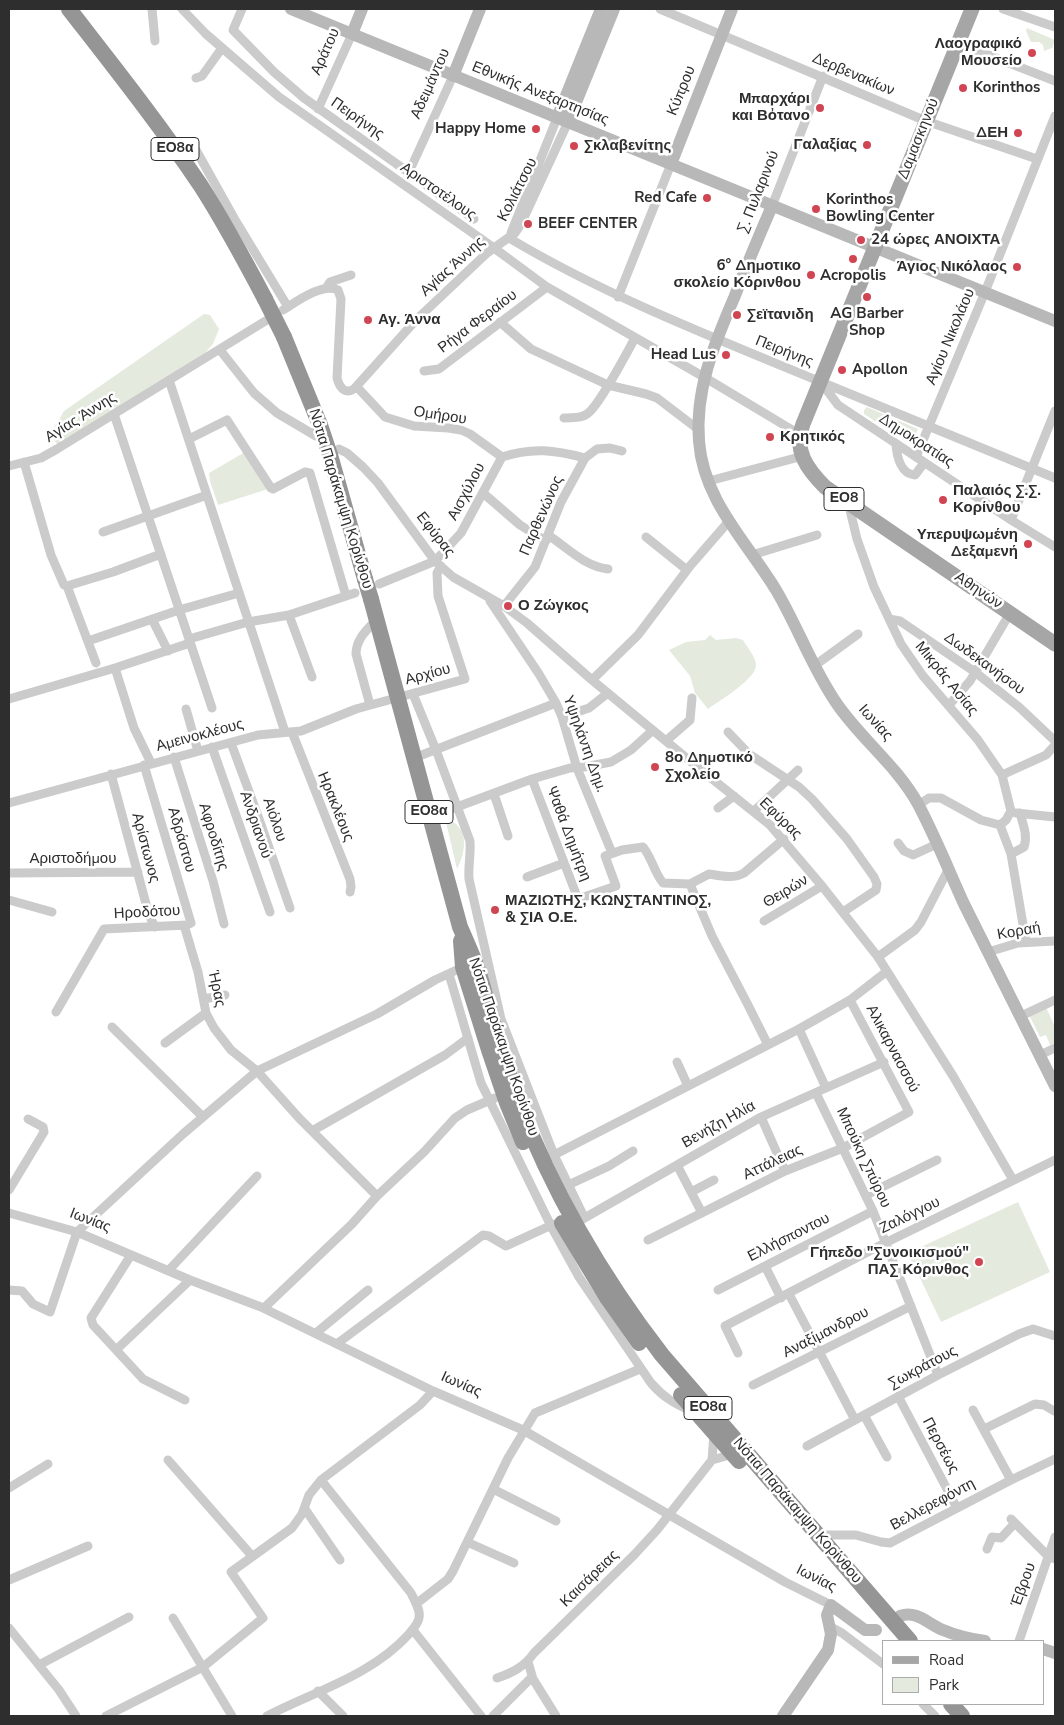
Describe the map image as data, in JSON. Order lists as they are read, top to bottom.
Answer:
{
  "streets": {
    "highway": ["ΕΟ8α", "Νότια Παράκαμψη Κορίνθου"],
    "main road": ["Δαμασκηνού", "ΕΟ8", "Αθηνών"],
    "street": [
      "Αράτου",
      "Δερβενακίων",
      "Αδειμάντου",
      "Κύπρου",
      "Εθνικής Ανεξαρτησίας",
      "Πειρήνης",
      "Κολιάτσου",
      "Αριστοτέλους",
      "Σ. Πυλαρινού",
      "Αγίας Άννης",
      "Ρήγα Φεραίου",
      "Αγίου Νικολάου",
      "Ομήρου",
      "Δημοκρατίας",
      "Αισχύλου",
      "Παρθενώνος",
      "Εφύρας",
      "Δωδεκανήσου",
      "Αρχίου",
      "Μικράς Ασίας",
      "Ιωνίας",
      "Αμεινοκλέους",
      "Υψηλάντη Δημ.",
      "Ηρακλέους",
      "Αιόλου",
      "Ανδριανού",
      "Ψαθά Δημήτρη",
      "Αφροδίτης",
      "Αδράστου",
      "Αρίστωνος",
      "Αριστοδήμου",
      "Θειρών",
      "Ηροδότου",
      "Κοραή",
      "Ήρας",
      "Αλικαρνασσού",
      "Βενήζη Ηλία",
      "Μπούκη Σπύρου",
      "Αττάλειας",
      "Ζαλόγγου",
      "Ελλήσποντου",
      "Αναξίμανδρου",
      "Σωκράτους",
      "Περσέως",
      "Βελλερεφόντη",
      "Καισάρειας",
      "Έβρου"
    ]
  },
  "crossings": [
    ["Αράτου", "Εθνικής Ανεξαρτησίας"],
    ["Αράτου", "Πειρήνης"],
    ["Δερβενακίων", "Κύπρου"],
    ["Δερβενακίων", "Δαμασκηνού"],
    ["Δερβενακίων", "Σ. Πυλαρινού"],
    ["Δερβενακίων", "Αγίου Νικολάου"],
    ["Αδειμάντου", "Εθνικής Ανεξαρτησίας"],
    ["Αδειμάντου", "Πειρήνης"],
    ["Κύπρου", "Εθνικής Ανεξαρτησίας"],
    ["Κύπρου", "Πειρήνης"],
    ["Εθνικής Ανεξαρτησίας", "Δαμασκηνού"],
    ["Εθνικής Ανεξαρτησίας", "Κολιάτσου"],
    ["Εθνικής Ανεξαρτησίας", "Σ. Πυλαρινού"],
    ["Εθνικής Ανεξαρτησίας", "Αγίου Νικολάου"],
    ["Πειρήνης", "Δαμασκηνού"],
    ["Πειρήνης", "Κολιάτσου"],
    ["Πειρήνης", "Σ. Πυλαρινού"],
    ["Πειρήνης", "Αγίας Άννης"],
    ["Πειρήνης", "Αγίου Νικολάου"],
    ["Πειρήνης", "Δημοκρατίας"],
    ["Δαμασκηνού", "Δημοκρατίας"],
    ["Κολιάτσου", "Αγίας Άννης"],
    ["Αριστοτέλους", "Σ. Πυλαρινού"],
    ["Αριστοτέλους", "Αγίας Άννης"],
    ["Αριστοτέλους", "Ρήγα Φεραίου"],
    ["Αριστοτέλους", "Αθηνών"],
    ["Αριστοτέλους", "Ιωνίας"],
    ["Σ. Πυλαρινού", "Ιωνίας"],
    ["Αγίας Άννης", "Ομήρου"],
    ["Αγίας Άννης", "Ηρακλέους"],
    ["Αγίου Νικολάου", "Δημοκρατίας"],
    ["Ομήρου", "Αισχύλου"],
    ["Αισχύλου", "Νότια Παράκαμψη Κορίνθου"],
    ["Αισχύλου", "Εφύρας"],
    ["Αισχύλου", "Αρχίου"],
    ["Νότια Παράκαμψη Κορίνθου", "Εφύρας"],
    ["Νότια Παράκαμψη Κορίνθου", "Αρχίου"],
    ["Νότια Παράκαμψη Κορίνθου", "Αμεινοκλέους"],
    ["Νότια Παράκαμψη Κορίνθου", "Βενήζη Ηλία"],
    ["Νότια Παράκαμψη Κορίνθου", "Βελλερεφόντη"],
    ["Παρθενώνος", "Εφύρας"],
    ["Εφύρας", "Αρχίου"],
    ["Εφύρας", "Υψηλάντη Δημ."],
    ["Εφύρας", "Θειρών"],
    ["Εφύρας", "Ζαλόγγου"],
    ["Αθηνών", "Μικράς Ασίας"],
    ["Δωδεκανήσου", "Μικράς Ασίας"],
    ["Αρχίου", "Αμεινοκλέους"],
    ["Ιωνίας", "Κοραή"],
    ["Ιωνίας", "Βενήζη Ηλία"],
    ["Ιωνίας", "Καισάρειας"],
    ["Αμεινοκλέους", "Ηρακλέους"],
    ["Αμεινοκλέους", "Αιόλου"],
    ["Αμεινοκλέους", "Ανδριανού"],
    ["Αμεινοκλέους", "Αφροδίτης"],
    ["Αμεινοκλέους", "Αδράστου"],
    ["Αμεινοκλέους", "Αρίστωνος"],
    ["Υψηλάντη Δημ.", "Ψαθά Δημήτρη"],
    ["Αδράστου", "Ηροδότου"],
    ["Αδράστου", "Ήρας"],
    ["Αρίστωνος", "Αριστοδήμου"],
    ["Αρίστωνος", "Ηροδότου"],
    ["Ηροδότου", "Ήρας"],
    ["Αλικαρνασσού", "Βενήζη Ηλία"],
    ["Αλικαρνασσού", "Αττάλειας"],
    ["Βενήζη Ηλία", "Μπούκη Σπύρου"],
    ["Μπούκη Σπύρου", "Αττάλειας"],
    ["Μπούκη Σπύρου", "Ζαλόγγου"],
    ["Μπούκη Σπύρου", "Ελλήσποντου"],
    ["Μπούκη Σπύρου", "Αναξίμανδρου"],
    ["Μπούκη Σπύρου", "Σωκράτους"],
    ["Σωκράτους", "Περσέως"],
    ["Περσέως", "Βελλερεφόντη"]
  ],
  "places": [
    "Λαογραφικό Μουσείο",
    "Korinthos",
    "Μπαρχάρι και Βὀτανο",
    "Happy Home",
    "ΔΕΗ",
    "Γαλαξίας",
    "Σκλαβενίτης",
    "Red Cafe",
    "Korinthos Bowling Center",
    "BEEF CENTER",
    "24 ώρες ΑΝΟΙΧΤΑ",
    "Acropolis",
    "Άγιος Νικόλαος",
    "6° Δημοτικο σκολείο Κόρινθου",
    "AG Barber Shop",
    "Σεϊτανιδη",
    "Αγ. Άννα",
    "Head Lus",
    "Apollon",
    "Κρητικός",
    "Παλαιός Σ.Σ. Κορίνθου",
    "Υπερυψωμένη Δεξαμενή",
    "Ο Ζώγκος",
    "8ο Δημοτικό Σχολείο",
    "ΜΑΖΙΩΤΗΣ, ΚΩΝΣΤΑΝΤΙΝΟΣ, & ΣΙΑ Ο.Ε.",
    "Γήπεδο \"Συνοικισμού\" ΠΑΣ Κόρινθος"
  ],
  "legend": ["Road", "Park"]
}
